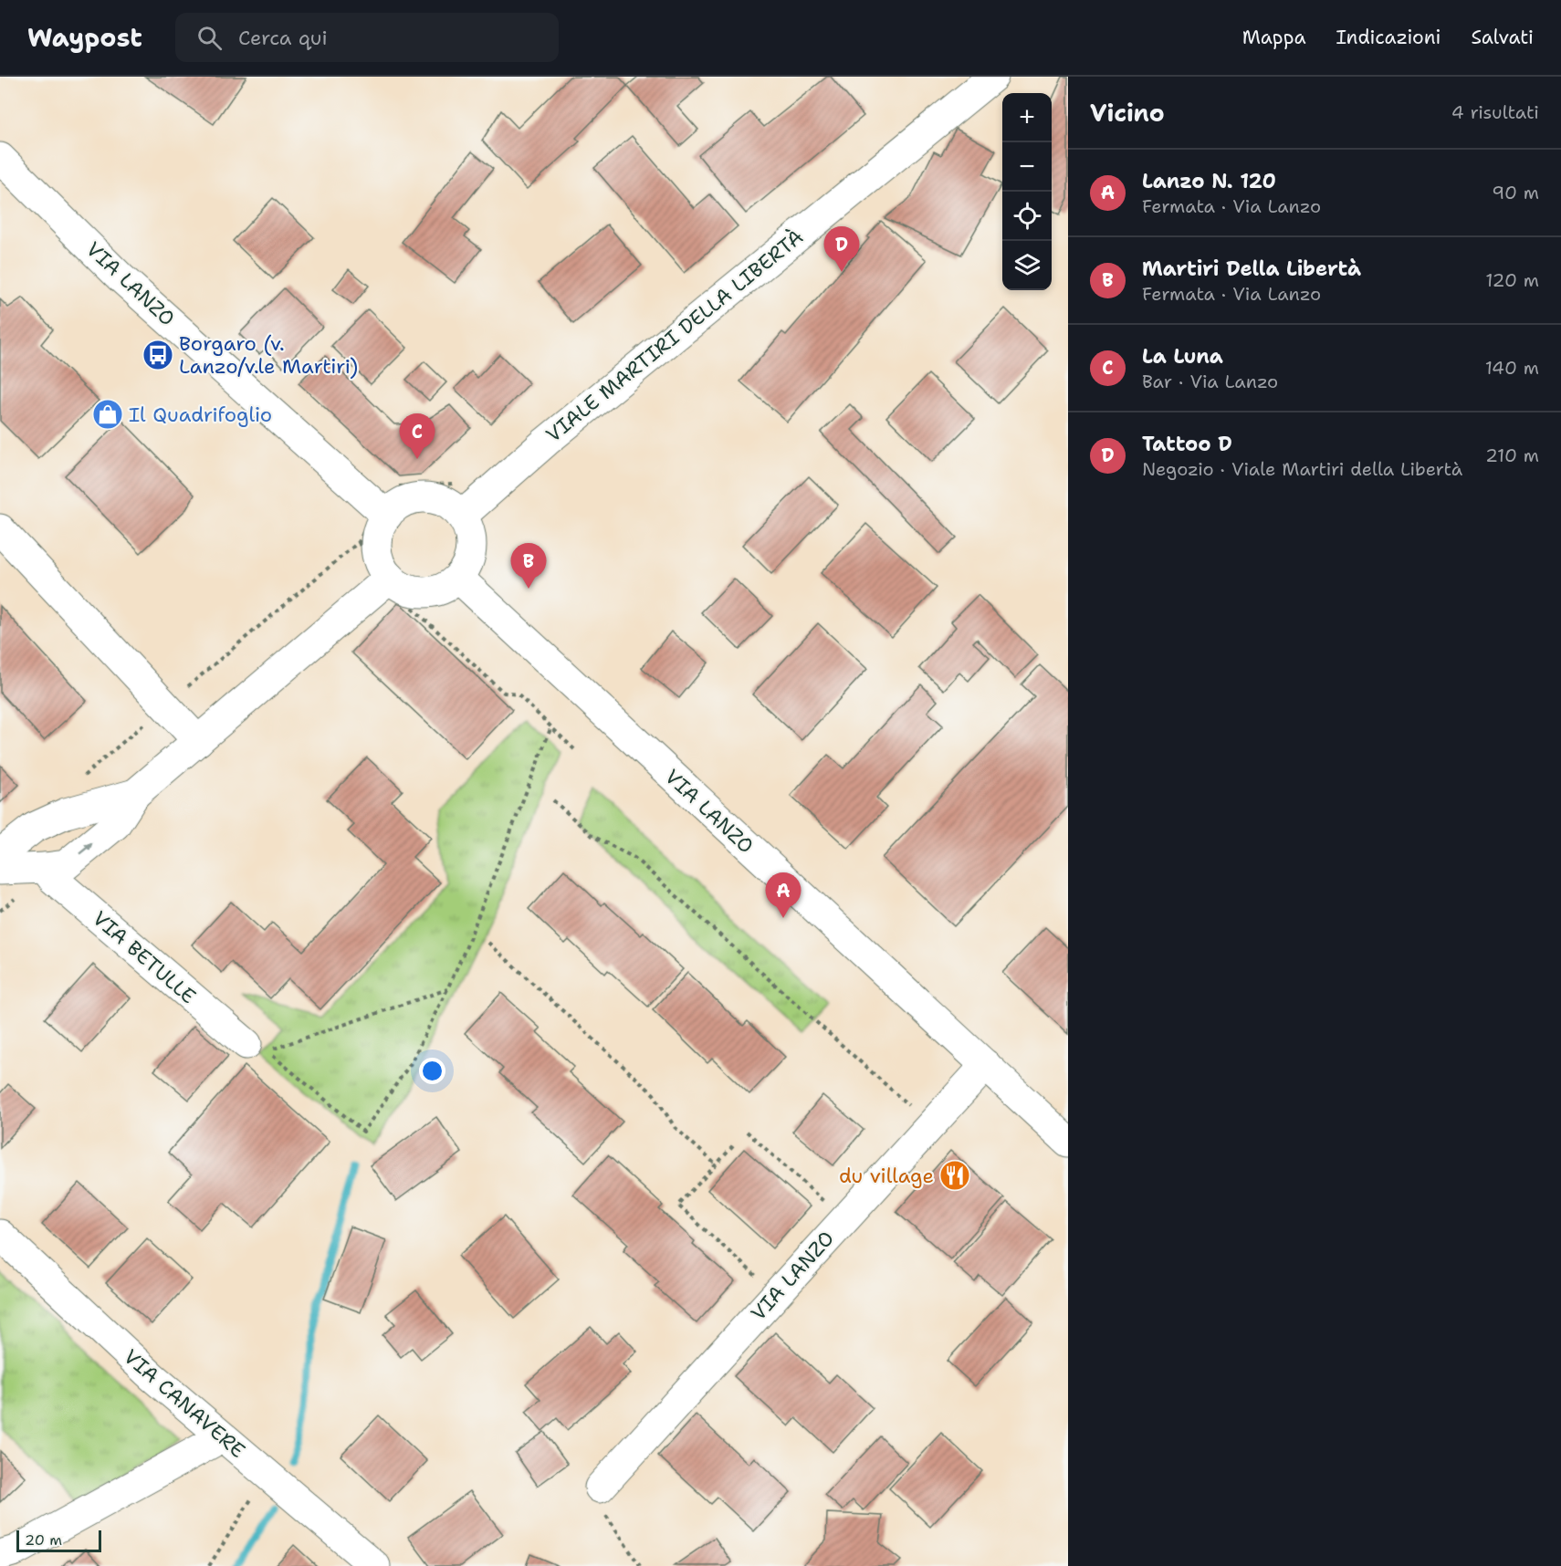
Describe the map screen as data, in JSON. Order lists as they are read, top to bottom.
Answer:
{
  "streets": {
    "street": [
      "VIA LANZO",
      "VIALE MARTIRI DELLA LIBERTÀ",
      "VIA BETULLE",
      "VIA CANAVERE"
    ]
  },
  "crossings": [
    ["VIA LANZO", "VIALE MARTIRI DELLA LIBERTÀ"]
  ],
  "places": {
    "bus stop": ["Borgaro (v. Lanzo/v.le Martiri)"],
    "shop": ["Il Quadrifoglio"],
    "restaurant": ["du village"]
  },
  "scale_bar": "20 m",
  "page": {
    "header": "Waypost",
    "search": "Cerca qui",
    "nav": ["Mappa", "Indicazioni", "Salvati"],
    "heading": ["Vicino", "4 risultati"],
    "map_buttons": ["+", "−"],
    "list": [
      {
        "mark": "A",
        "name": "Lanzo N. 120",
        "note": "Fermata · Via Lanzo",
        "value": "90 m"
      },
      {
        "mark": "B",
        "name": "Martiri Della Libertà",
        "note": "Fermata · Via Lanzo",
        "value": "120 m"
      },
      {
        "mark": "C",
        "name": "La Luna",
        "note": "Bar · Via Lanzo",
        "value": "140 m"
      },
      {
        "mark": "D",
        "name": "Tattoo D",
        "note": "Negozio · Viale Martiri della Libertà",
        "value": "210 m"
      }
    ],
    "pins": [
      "D",
      "C",
      "B",
      "A"
    ],
    "scale": "20 m"
  }
}
